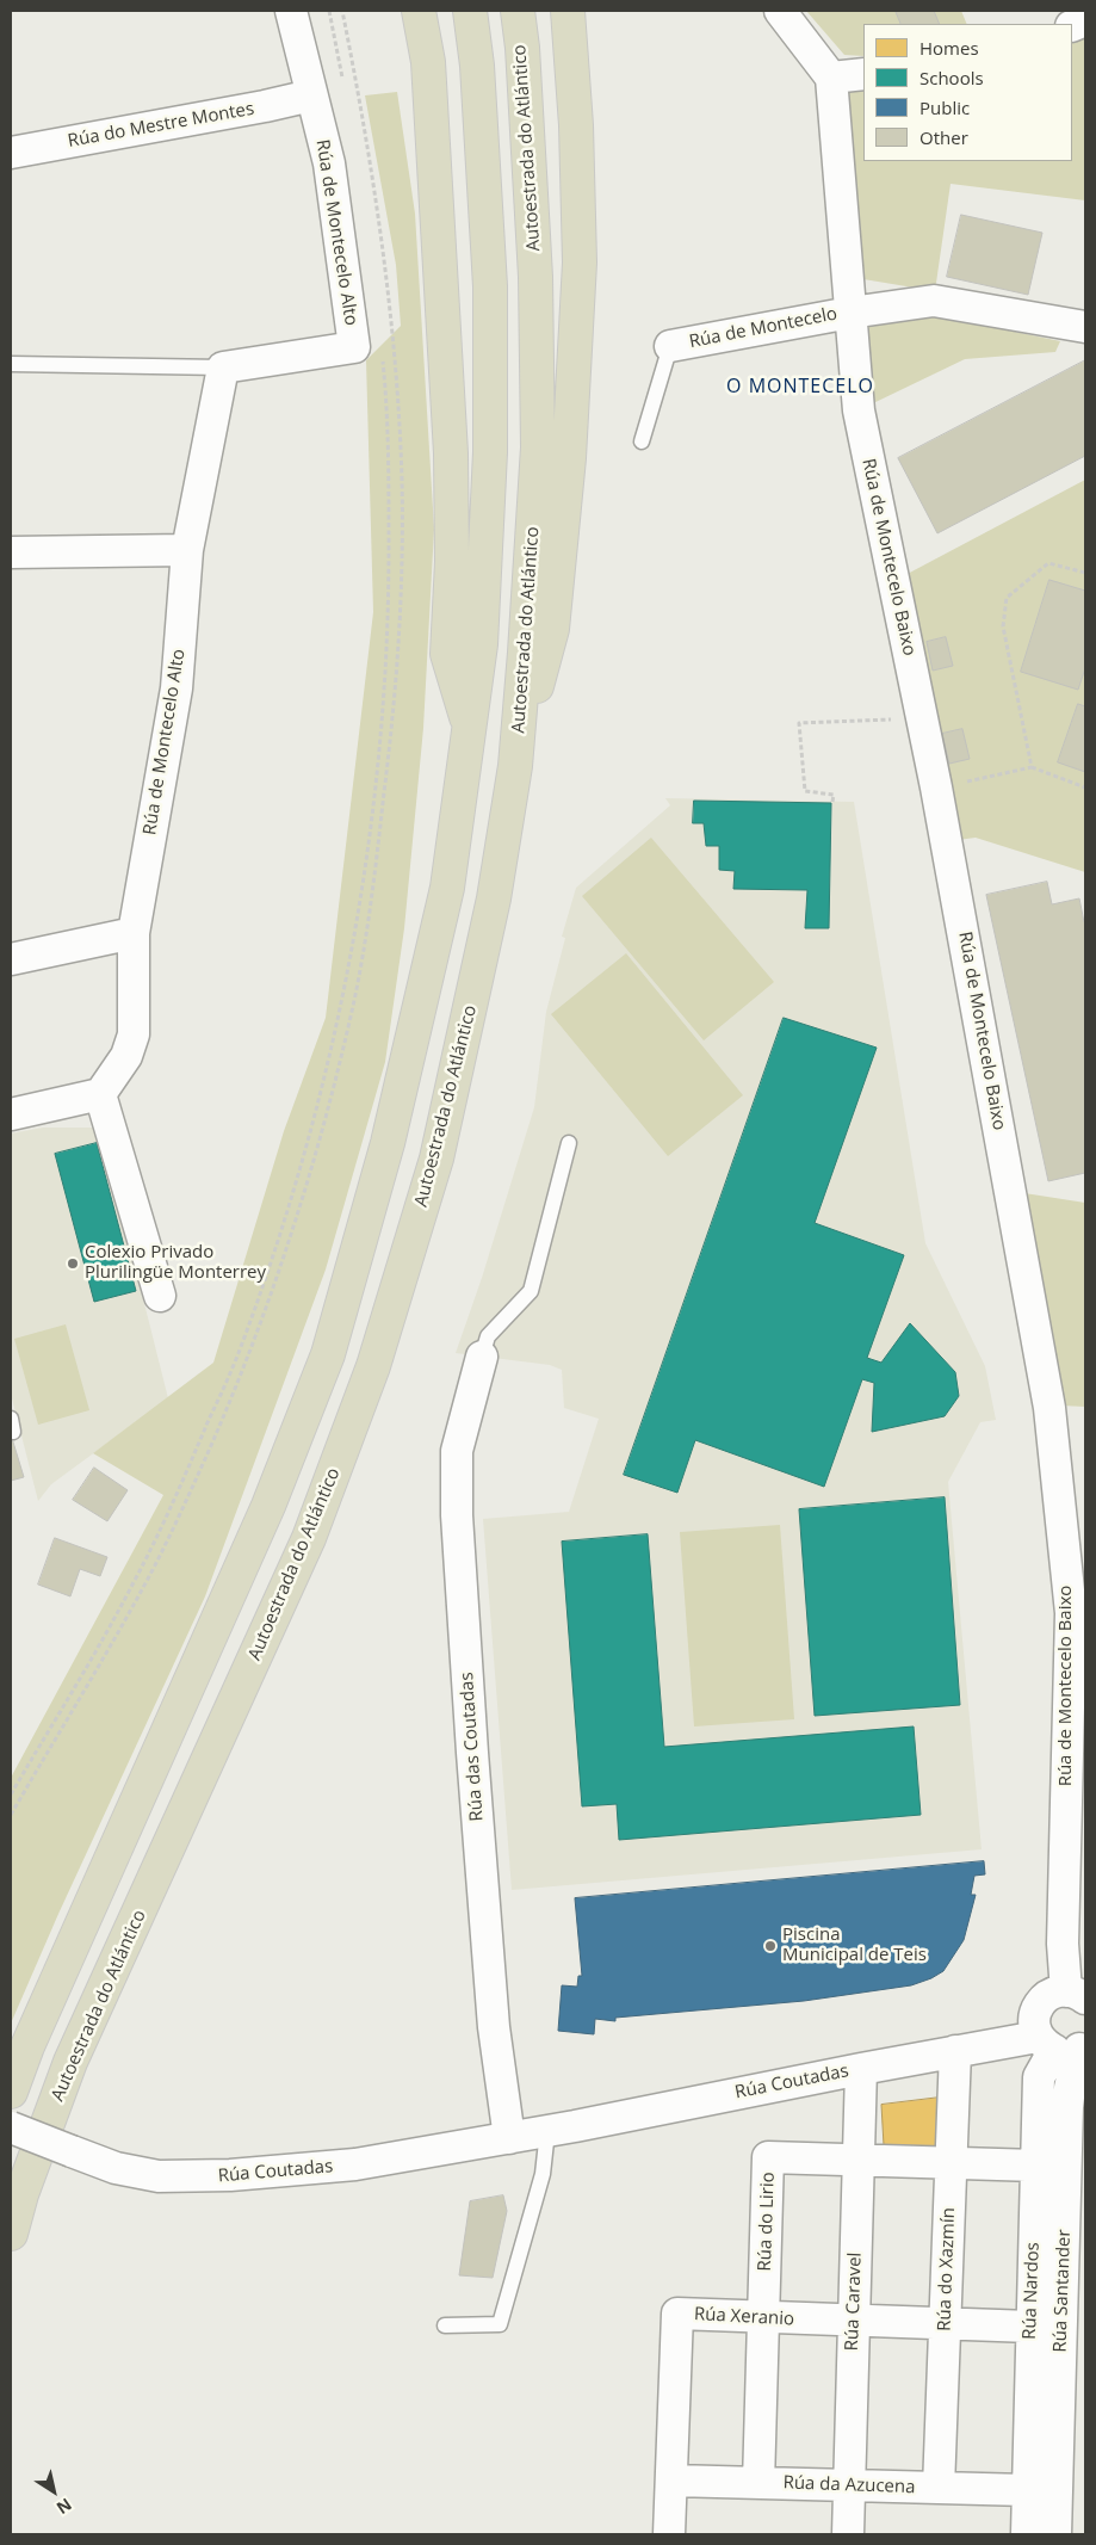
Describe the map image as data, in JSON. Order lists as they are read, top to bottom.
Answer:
{
  "streets": {
    "highway": ["Autoestrada do Atlántico"],
    "street": [
      "Rúa do Mestre Montes",
      "Rúa de Montecelo Alto",
      "Rúa de Montecelo",
      "Rúa de Montecelo Baixo",
      "Rúa das Coutadas",
      "Rúa Coutadas",
      "Rúa do Lirio",
      "Rúa do Xazmín",
      "Rúa Nardos",
      "Rúa Santander",
      "Rúa Caravel",
      "Rúa Xeranio",
      "Rúa da Azucena"
    ]
  },
  "crossings": [
    ["Rúa do Mestre Montes", "Rúa de Montecelo Alto"],
    ["Rúa de Montecelo", "Rúa de Montecelo Baixo"],
    ["Rúa de Montecelo Baixo", "Rúa Santander"],
    ["Rúa das Coutadas", "Rúa Coutadas"],
    ["Rúa Coutadas", "Rúa do Xazmín"],
    ["Rúa Coutadas", "Rúa Nardos"],
    ["Rúa Coutadas", "Rúa Santander"],
    ["Rúa Coutadas", "Rúa Caravel"],
    ["Rúa do Lirio", "Rúa do Xazmín"],
    ["Rúa do Lirio", "Rúa Nardos"],
    ["Rúa do Lirio", "Rúa Caravel"],
    ["Rúa do Lirio", "Rúa Xeranio"],
    ["Rúa do Lirio", "Rúa da Azucena"],
    ["Rúa do Xazmín", "Rúa Xeranio"],
    ["Rúa do Xazmín", "Rúa da Azucena"],
    ["Rúa Nardos", "Rúa Santander"],
    ["Rúa Nardos", "Rúa Xeranio"],
    ["Rúa Nardos", "Rúa da Azucena"],
    ["Rúa Caravel", "Rúa Xeranio"],
    ["Rúa Caravel", "Rúa da Azucena"],
    ["Rúa Xeranio", "Rúa da Azucena"]
  ],
  "districts": ["O MONTECELO"],
  "places": ["Colexio Privado Plurilingüe Monterrey", "Piscina Municipal de Teis"],
  "legend": [
    "Homes",
    "Schools",
    "Public",
    "Other"
  ],
  "north": "bottom right"
}
